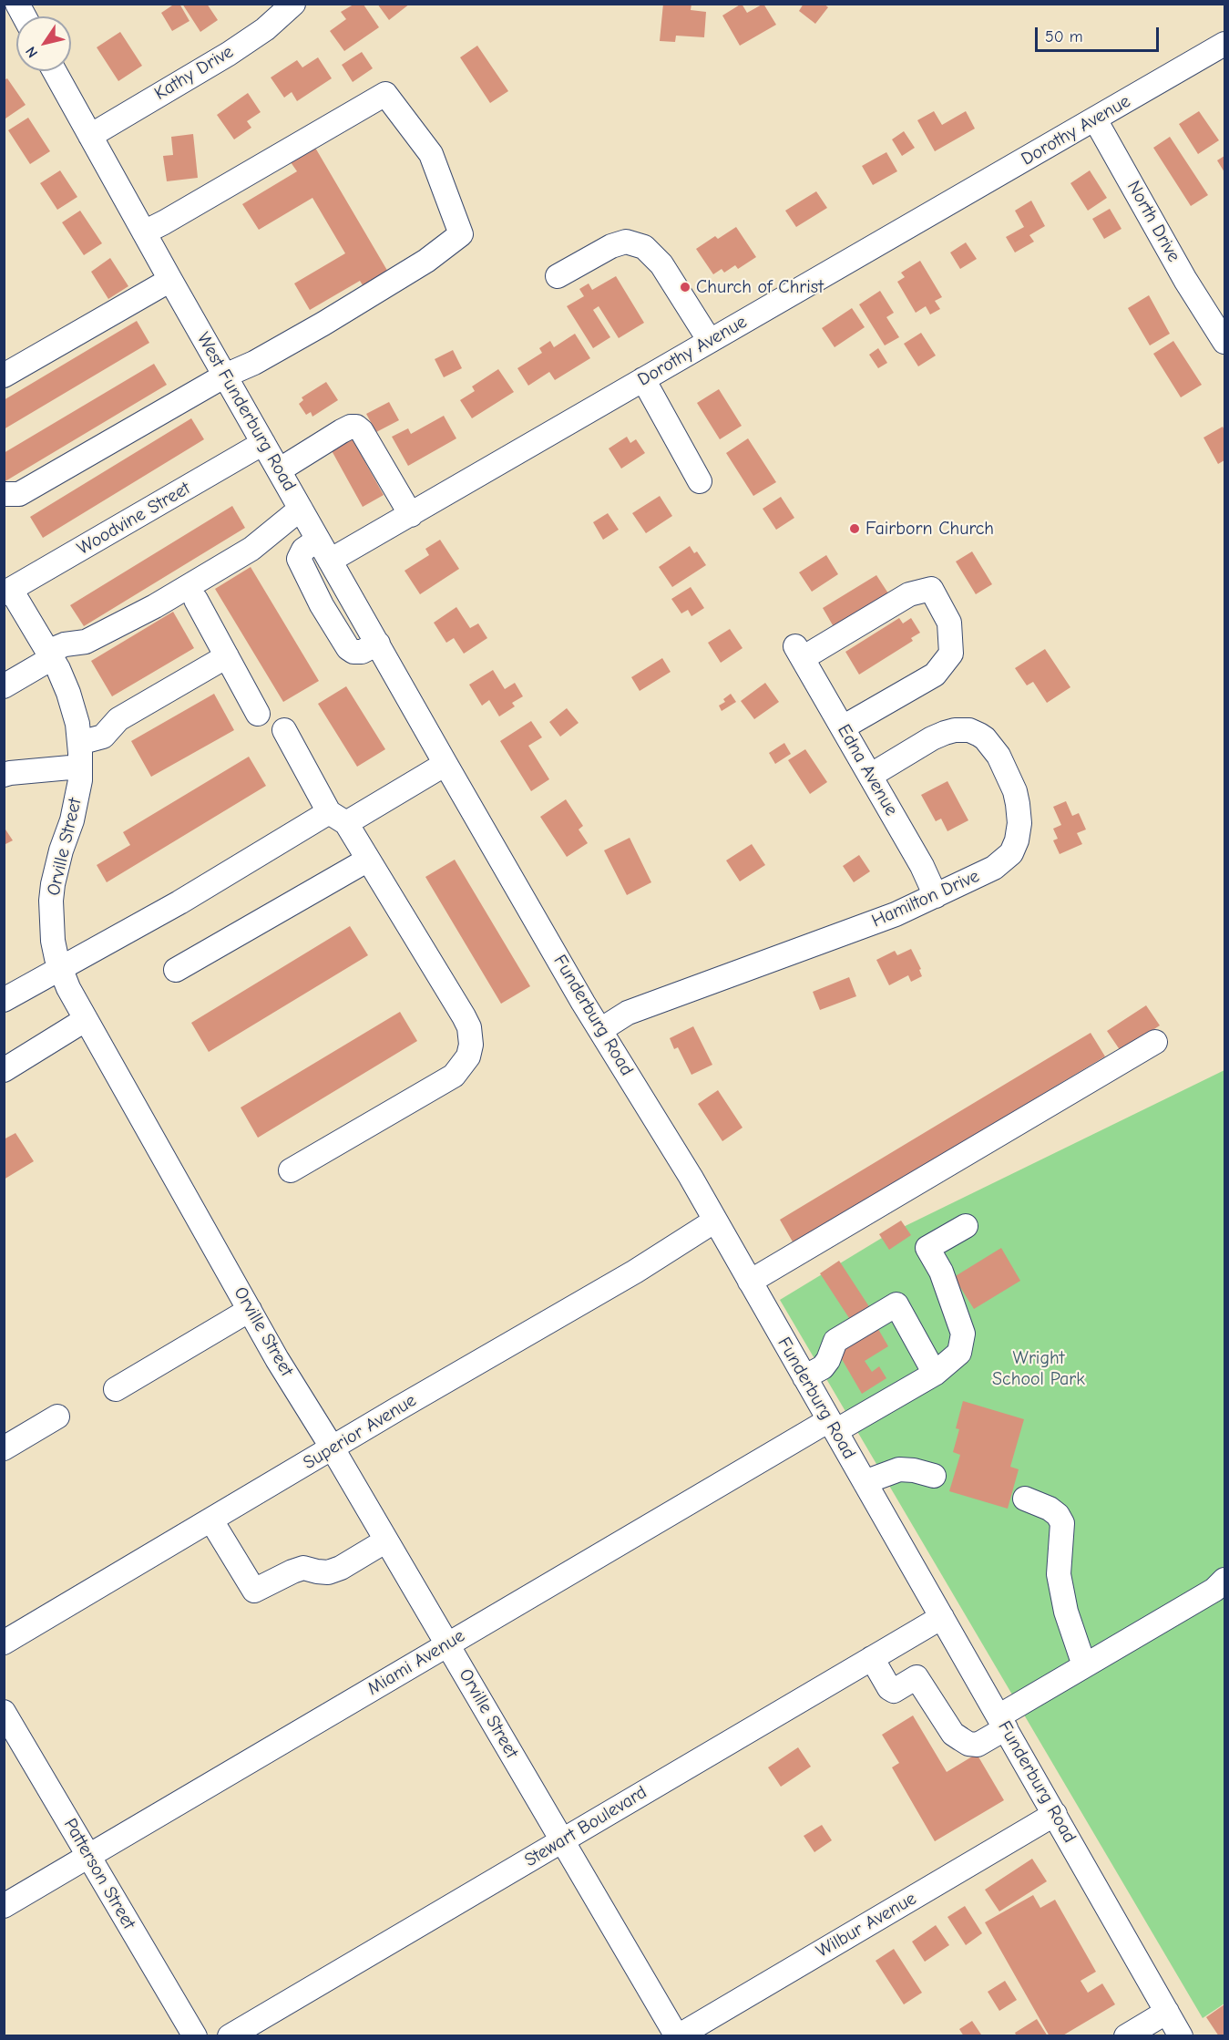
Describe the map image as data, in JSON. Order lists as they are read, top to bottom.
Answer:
{
  "streets": {
    "street": [
      "Kathy Drive",
      "Dorothy Avenue",
      "North Drive",
      "West Funderburg Road",
      "Woodvine Street",
      "Edna Avenue",
      "Orville Street",
      "Hamilton Drive",
      "Funderburg Road",
      "Superior Avenue",
      "Miami Avenue",
      "Stewart Boulevard",
      "Patterson Street",
      "Wilbur Avenue"
    ]
  },
  "crossings": [
    ["Kathy Drive", "West Funderburg Road"],
    ["Dorothy Avenue", "North Drive"],
    ["Dorothy Avenue", "West Funderburg Road"],
    ["West Funderburg Road", "Woodvine Street"],
    ["West Funderburg Road", "Funderburg Road"],
    ["Woodvine Street", "Orville Street"],
    ["Edna Avenue", "Hamilton Drive"],
    ["Orville Street", "Superior Avenue"],
    ["Orville Street", "Miami Avenue"],
    ["Orville Street", "Stewart Boulevard"],
    ["Orville Street", "Wilbur Avenue"],
    ["Hamilton Drive", "Funderburg Road"],
    ["Funderburg Road", "Superior Avenue"],
    ["Funderburg Road", "Miami Avenue"],
    ["Funderburg Road", "Stewart Boulevard"],
    ["Funderburg Road", "Wilbur Avenue"],
    ["Miami Avenue", "Patterson Street"]
  ],
  "parks": ["Wright School Park"],
  "places": ["Church of Christ", "Fairborn Church"],
  "scale_bar": "50 m",
  "north": "bottom left"
}
